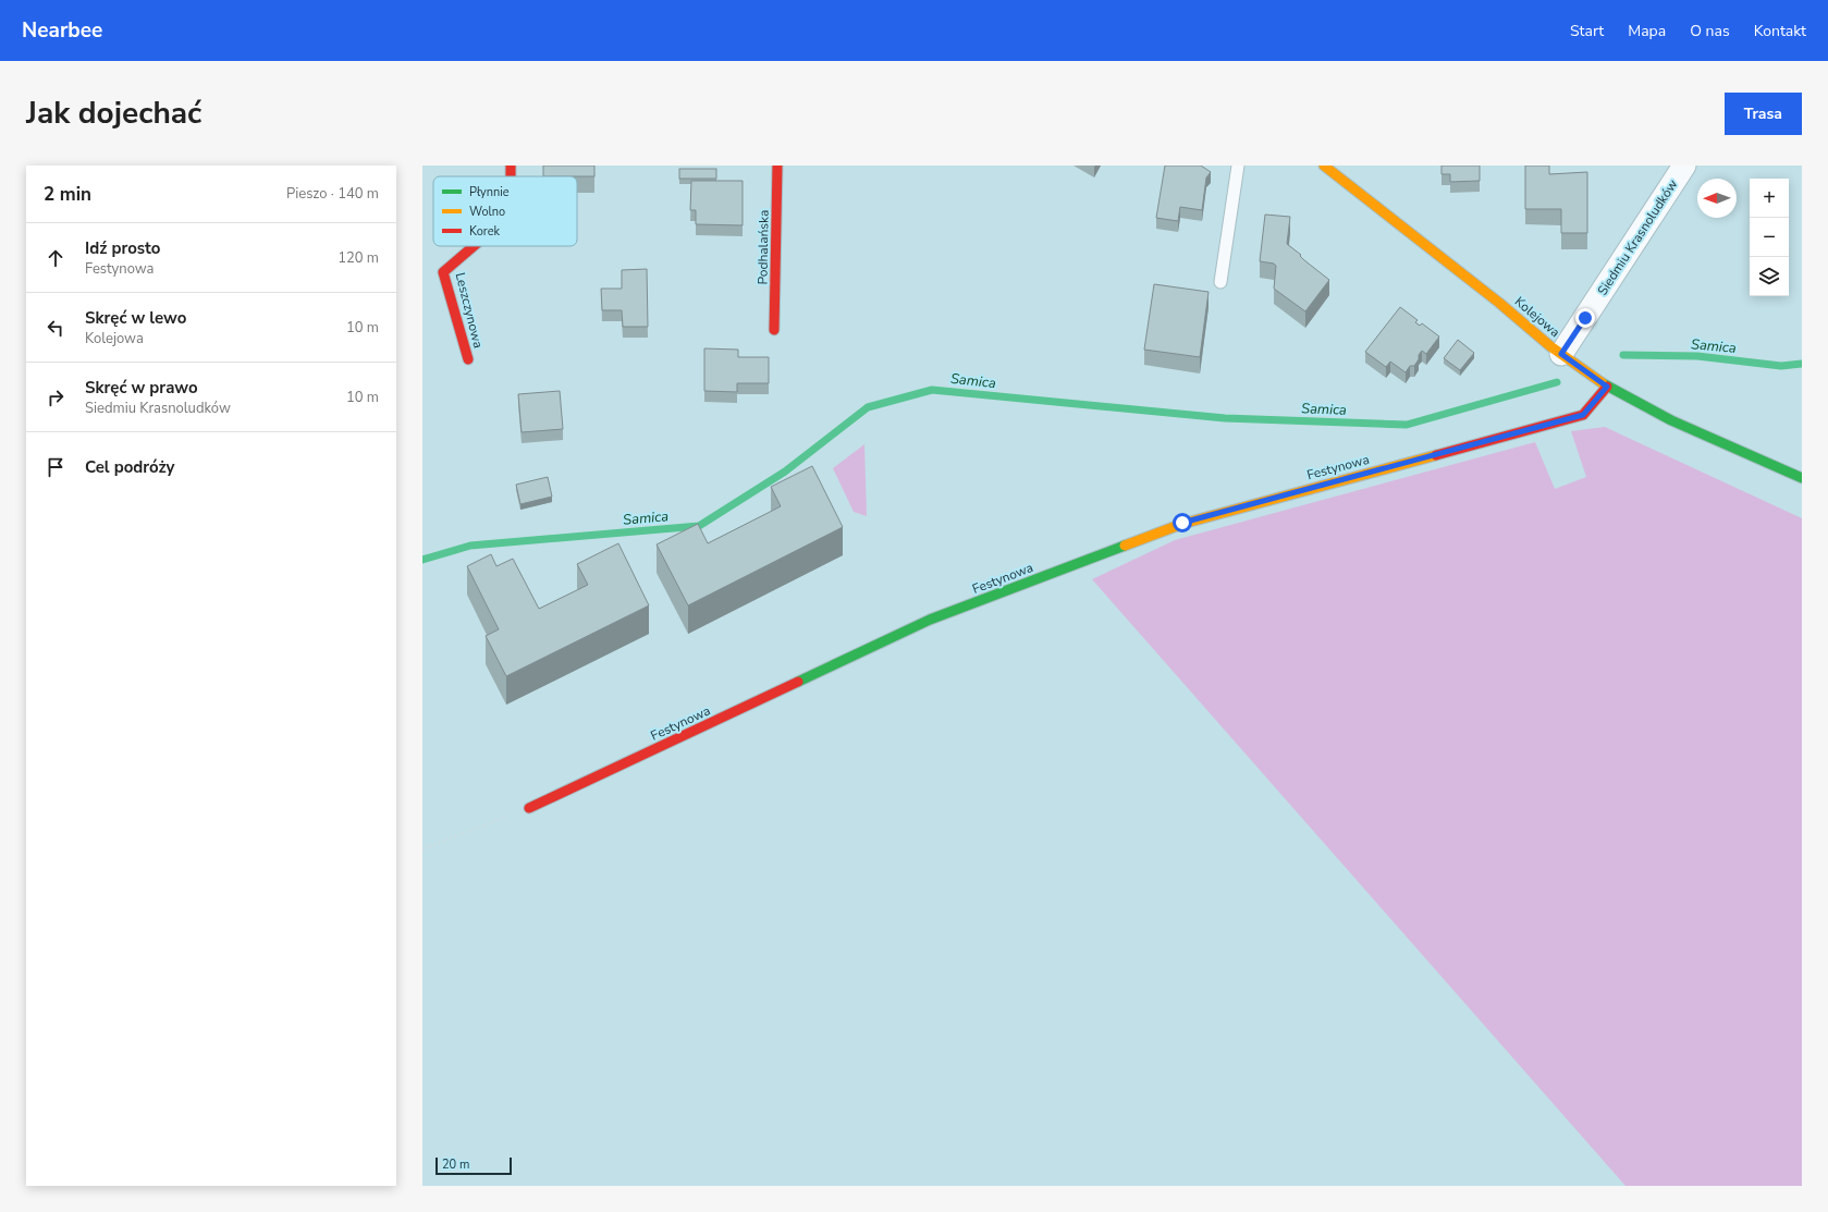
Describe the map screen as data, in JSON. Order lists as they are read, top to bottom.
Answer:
{
  "streets": {
    "street": [
      "Siedmiu Krasnoludków",
      "Podhalańska",
      "Leszczynowa",
      "Kolejowa",
      "Festynowa"
    ]
  },
  "crossings": [
    ["Siedmiu Krasnoludków", "Kolejowa"],
    ["Kolejowa", "Festynowa"]
  ],
  "water": ["Samica"],
  "legend": ["Płynnie", "Wolno", "Korek"],
  "scale_bar": "20 m",
  "north": "left",
  "page": {
    "header": "Nearbee",
    "nav": [
      "Start",
      "Mapa",
      "O nas",
      "Kontakt"
    ],
    "title": "Jak dojechać",
    "buttons": "Trasa",
    "heading": ["2 min", "Pieszo · 140 m"],
    "map_buttons": ["+", "−"],
    "list": [
      ["Idź prosto", "Festynowa", "120 m"],
      ["Skręć w lewo", "Kolejowa", "10 m"],
      ["Skręć w prawo", "Siedmiu Krasnoludków", "10 m"],
      "Cel podróży"
    ],
    "scale": "20 m"
  }
}
